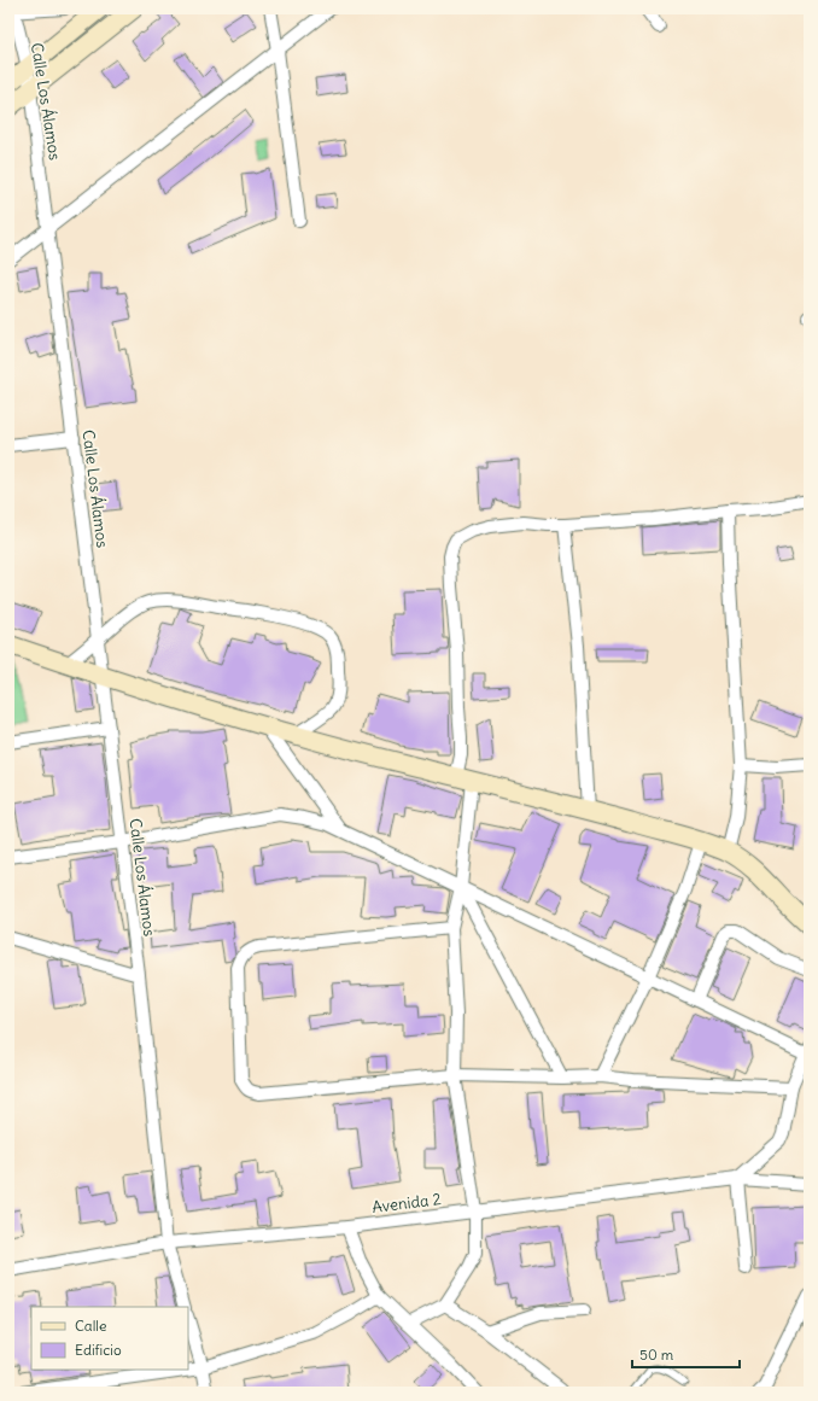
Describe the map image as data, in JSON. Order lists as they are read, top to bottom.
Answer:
{
  "streets": {
    "street": ["Calle Los Álamos", "Avenida 2"]
  },
  "crossings": [
    ["Calle Los Álamos", "Avenida 2"]
  ],
  "legend": ["Calle", "Edificio"],
  "scale_bar": "50 m"
}
